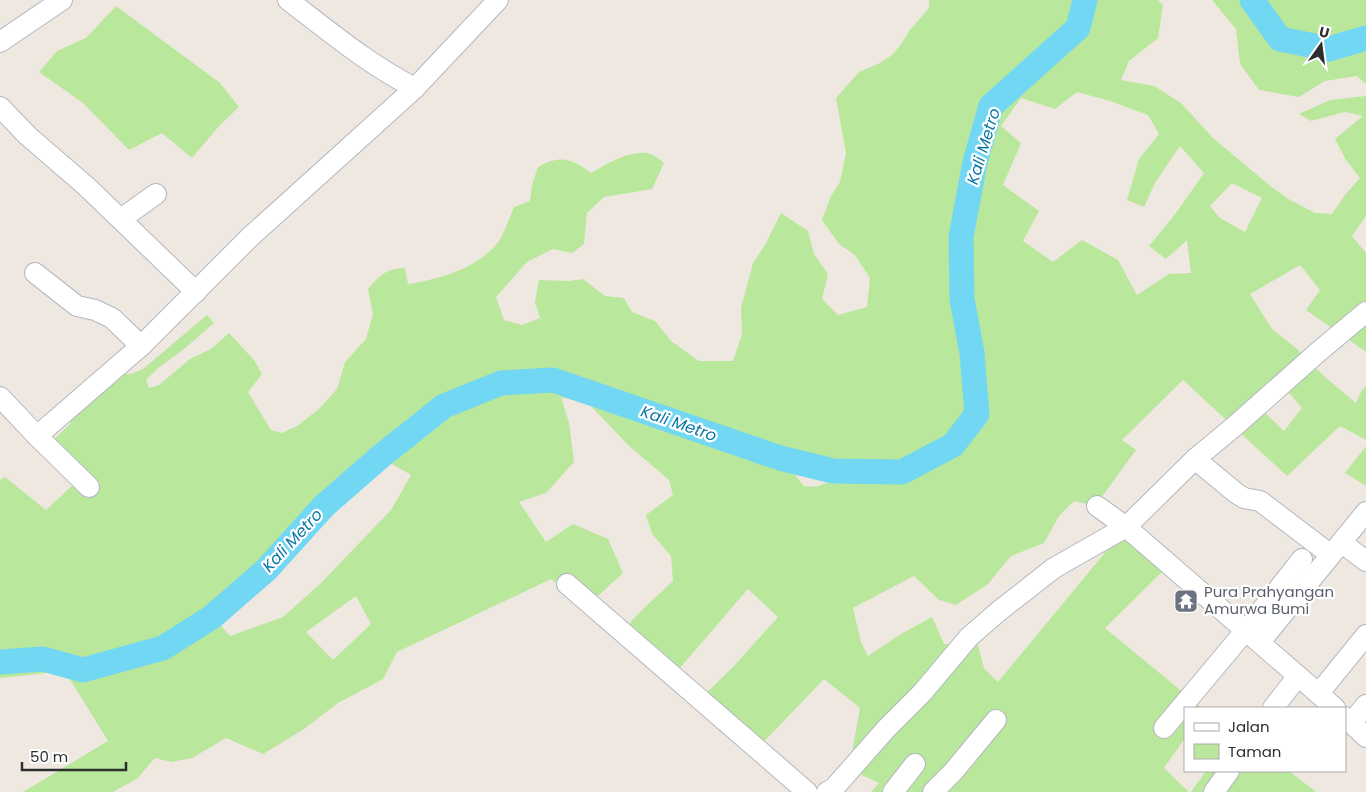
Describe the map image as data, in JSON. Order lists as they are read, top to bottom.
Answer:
{
  "water": ["Kali Metro"],
  "places": {
    "temple": ["Pura Prahyangan Amurwa Bumi"]
  },
  "legend": ["Jalan", "Taman"],
  "scale_bar": "50 m",
  "north": "top"
}
